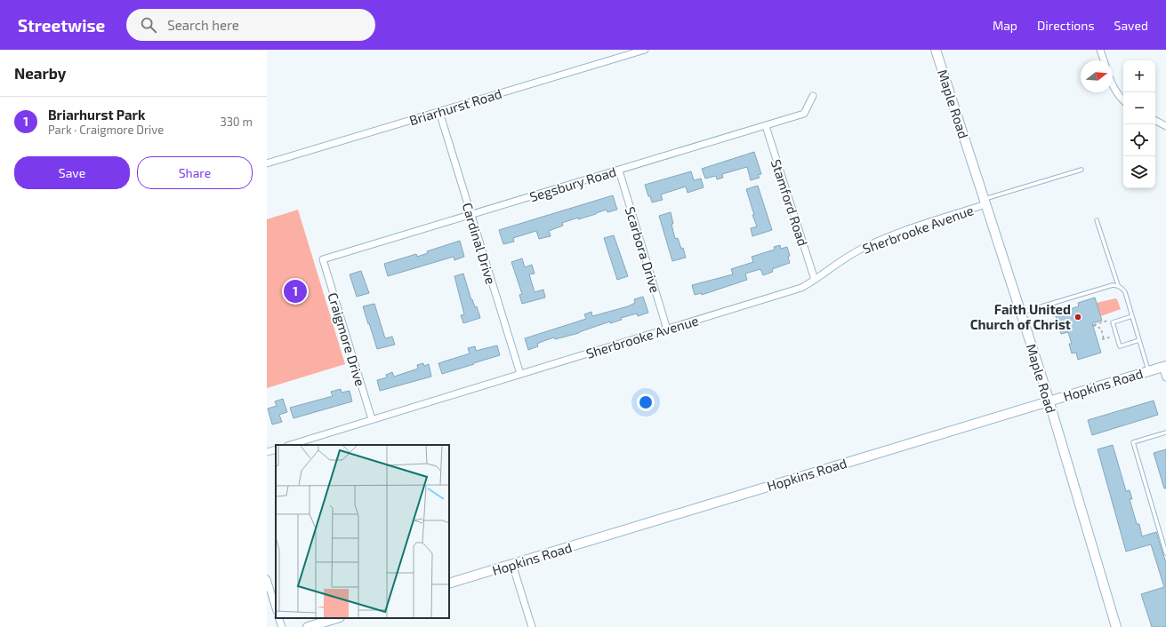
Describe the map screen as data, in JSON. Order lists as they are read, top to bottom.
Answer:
{
  "streets": {
    "street": [
      "Maple Road",
      "Briarhurst Road",
      "Segsbury Road",
      "Stamford Road",
      "Sherbrooke Avenue",
      "Cardinal Drive",
      "Scarbora Drive",
      "Craigmore Drive",
      "Hopkins Road"
    ]
  },
  "crossings": [
    ["Maple Road", "Sherbrooke Avenue"],
    ["Maple Road", "Hopkins Road"],
    ["Briarhurst Road", "Cardinal Drive"],
    ["Segsbury Road", "Stamford Road"],
    ["Segsbury Road", "Cardinal Drive"],
    ["Segsbury Road", "Scarbora Drive"],
    ["Segsbury Road", "Craigmore Drive"],
    ["Stamford Road", "Sherbrooke Avenue"],
    ["Sherbrooke Avenue", "Cardinal Drive"],
    ["Sherbrooke Avenue", "Scarbora Drive"],
    ["Sherbrooke Avenue", "Craigmore Drive"]
  ],
  "places": ["Faith United Church of Christ"],
  "north": "right",
  "page": {
    "header": "Streetwise",
    "search": "Search here",
    "nav": ["Map", "Directions", "Saved"],
    "heading": "Nearby",
    "map_buttons": ["+", "−"],
    "list": [
      {
        "mark": "1",
        "name": "Briarhurst Park",
        "note": "Park · Craigmore Drive",
        "value": "330 m"
      }
    ],
    "buttons": ["Save", "Share"],
    "pins": "1"
  }
}
